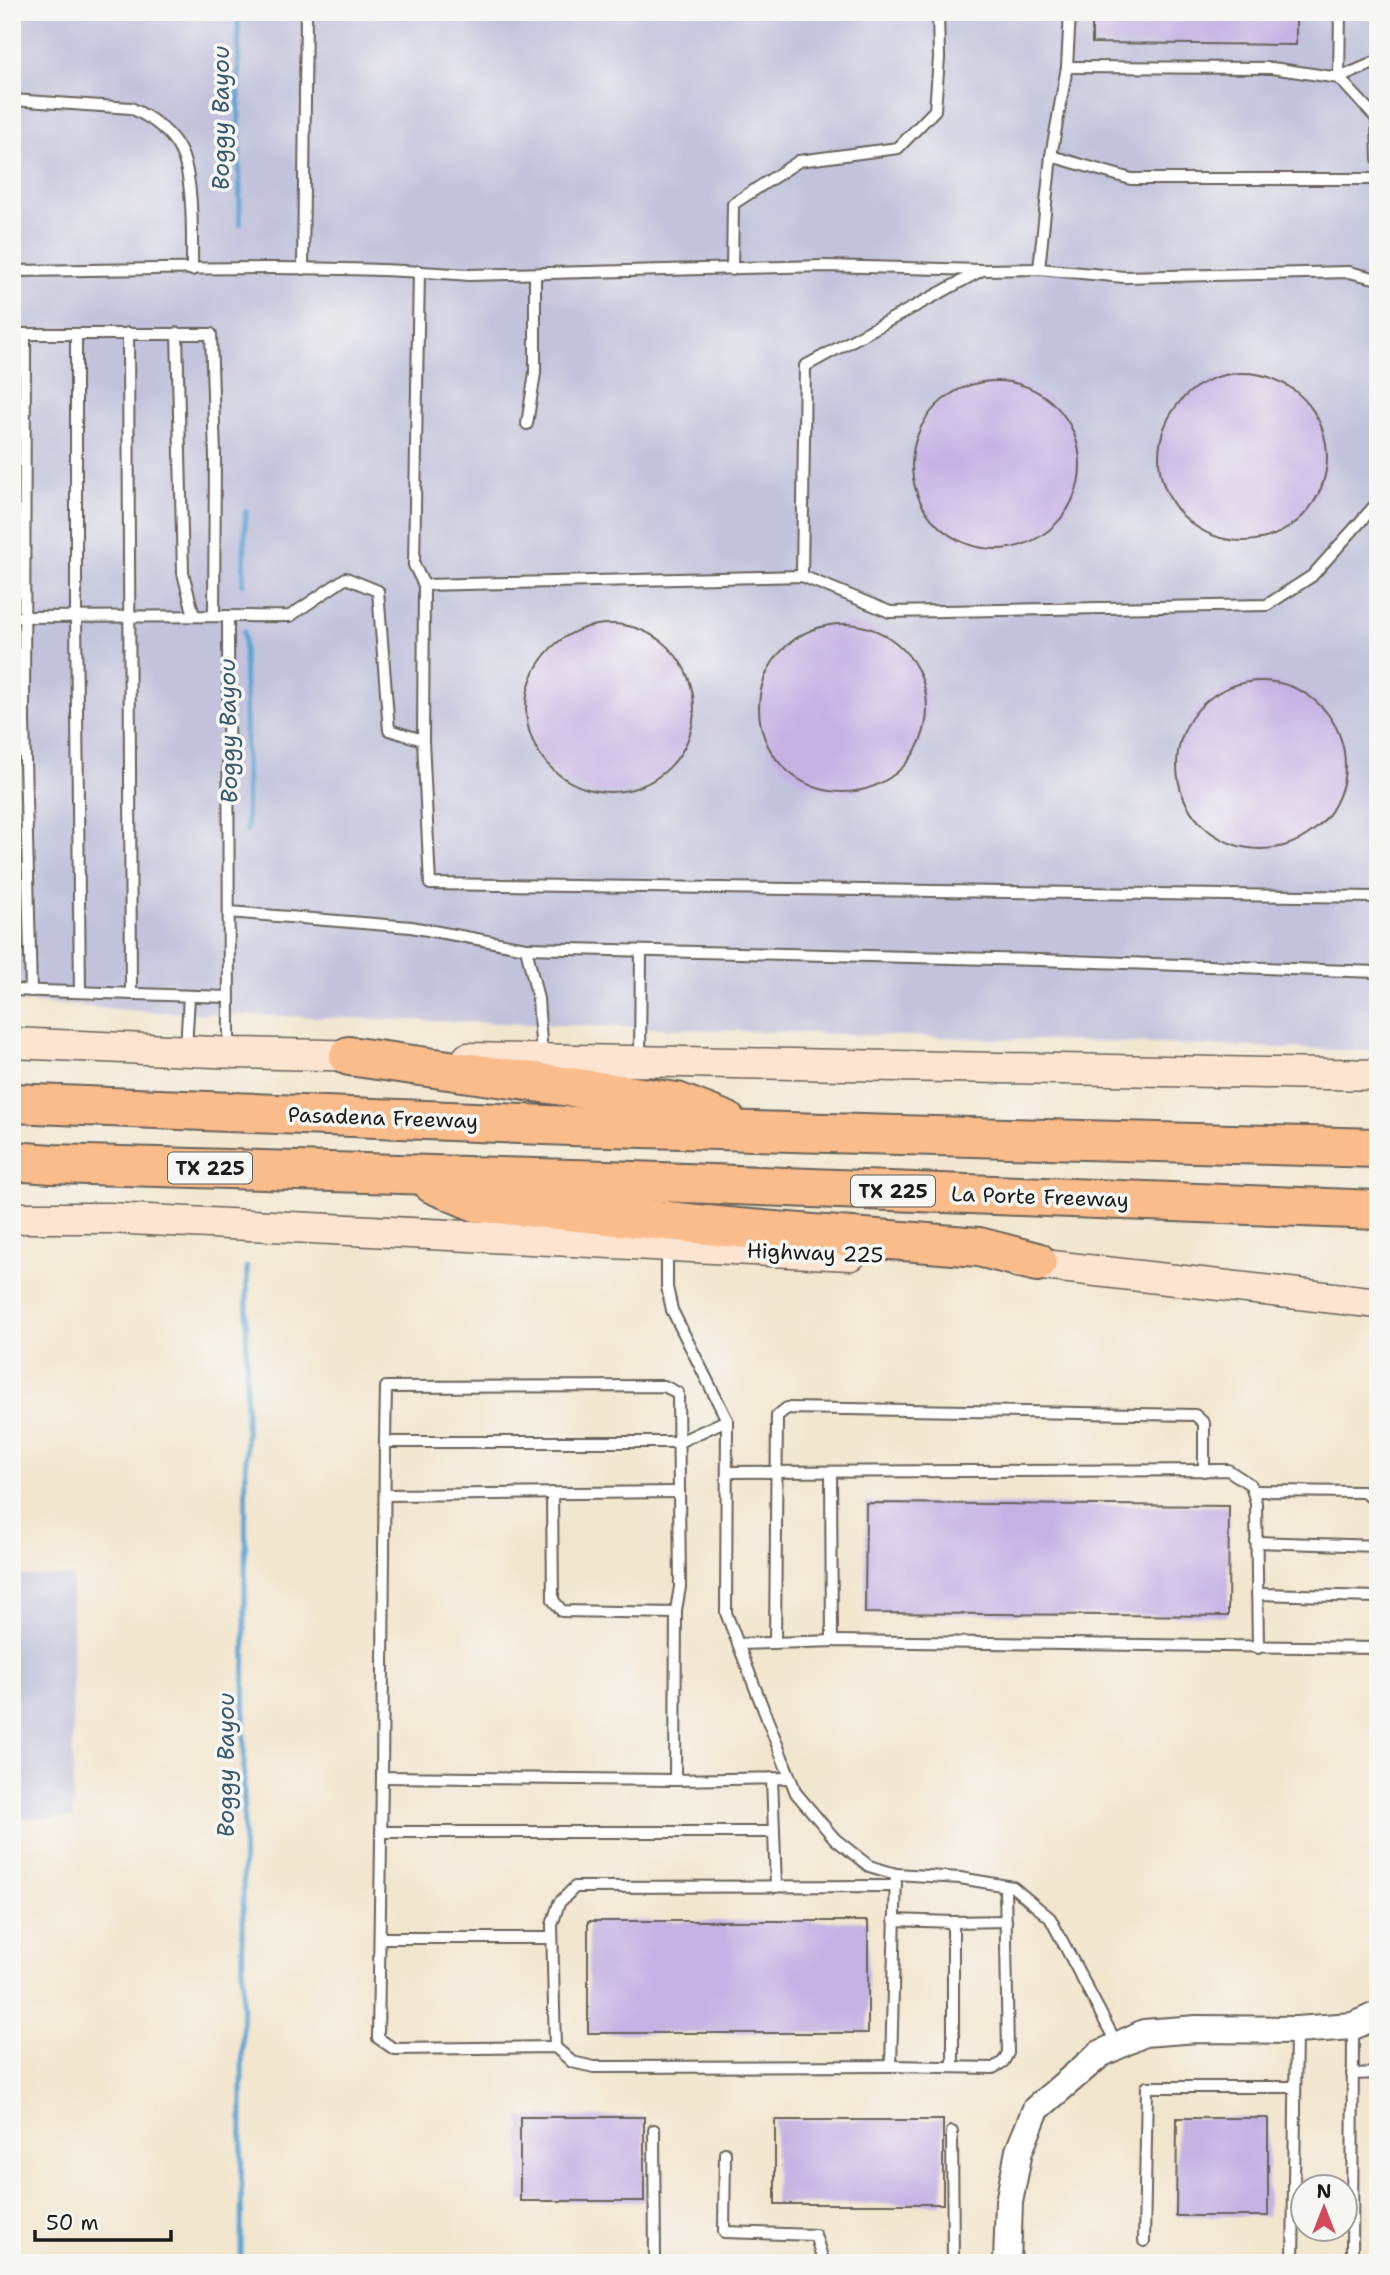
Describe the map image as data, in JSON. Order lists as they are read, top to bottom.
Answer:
{
  "streets": {
    "highway": ["Pasadena Freeway", "TX 225", "La Porte Freeway"],
    "main road": ["Highway 225"]
  },
  "crossings": [
    ["TX 225", "La Porte Freeway"]
  ],
  "water": ["Boggy Bayou"],
  "scale_bar": "50 m",
  "north": "top"
}
